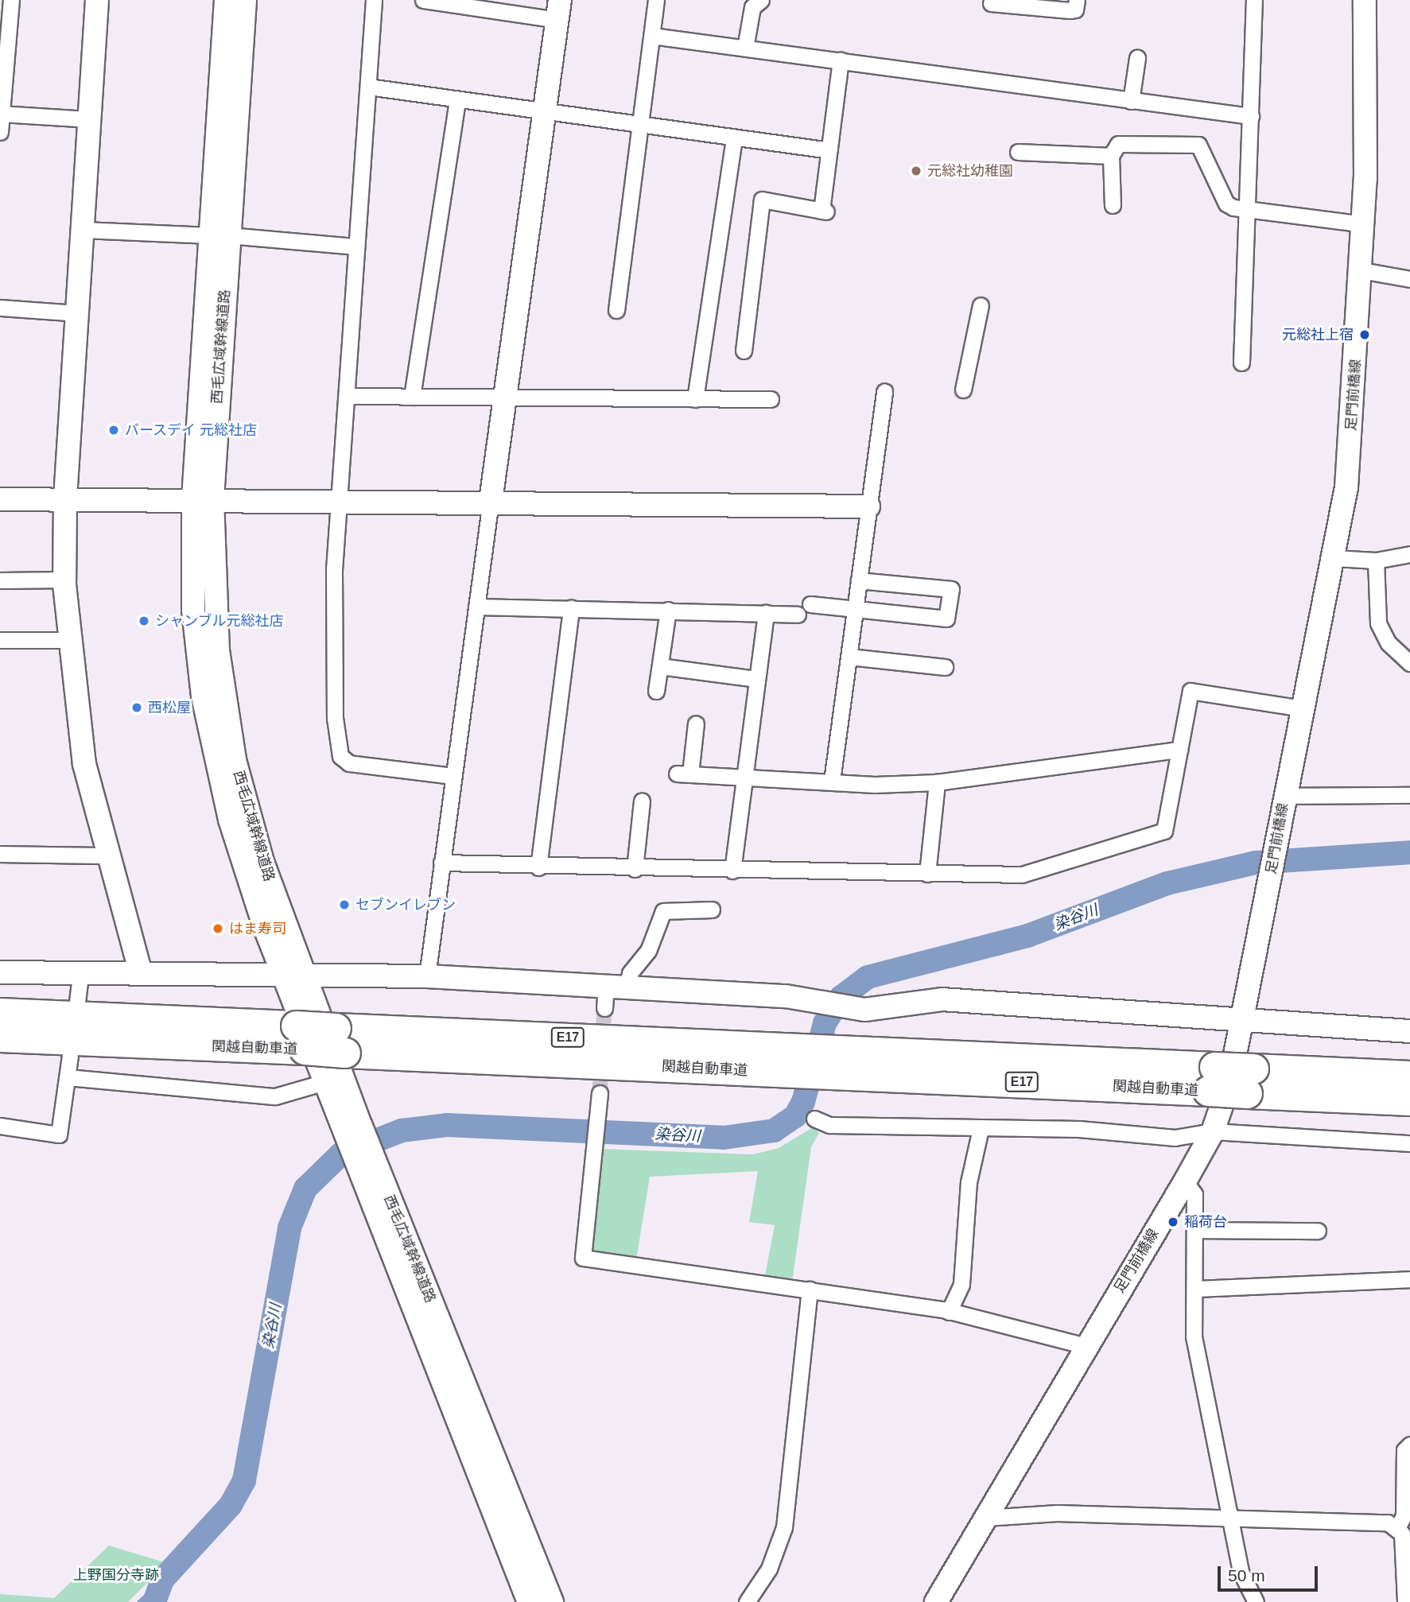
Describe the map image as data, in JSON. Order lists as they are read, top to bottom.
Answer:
{
  "streets": {
    "highway": ["E17", "関越自動車道"],
    "main road": ["西毛広域幹線道路", "足門前橋線"]
  },
  "water": ["染谷川"],
  "parks": ["上野国分寺跡"],
  "places": [
    "元総社幼稚園",
    "元総社上宿",
    "バースデイ 元総社店",
    "シャンブル元総社店",
    "西松屋",
    "セブンイレブン",
    "はま寿司",
    "稲荷台"
  ],
  "scale_bar": "50 m"
}
